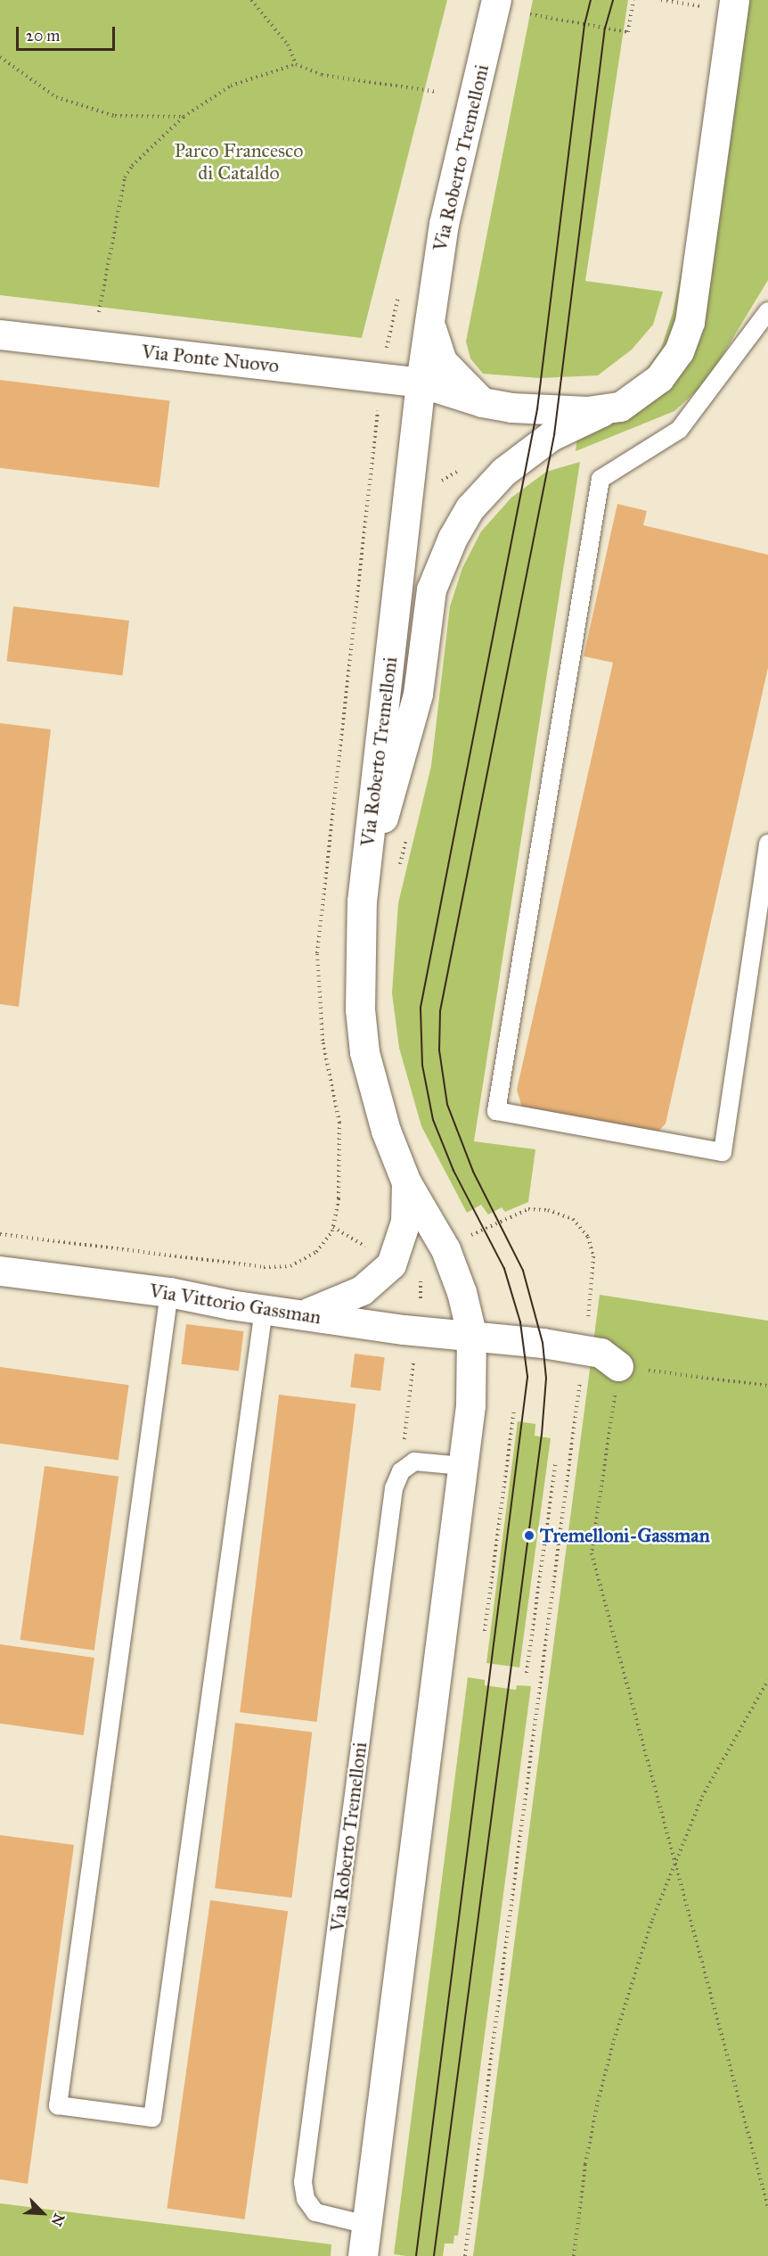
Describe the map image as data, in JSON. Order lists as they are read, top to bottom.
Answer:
{
  "streets": {
    "street": ["Via Roberto Tremelloni", "Via Ponte Nuovo", "Via Vittorio Gassman"]
  },
  "crossings": [
    ["Via Roberto Tremelloni", "Via Ponte Nuovo"],
    ["Via Roberto Tremelloni", "Via Vittorio Gassman"]
  ],
  "parks": ["Parco Francesco di Cataldo"],
  "places": ["Tremelloni-Gassman"],
  "scale_bar": "20 m",
  "north": "bottom right"
}
